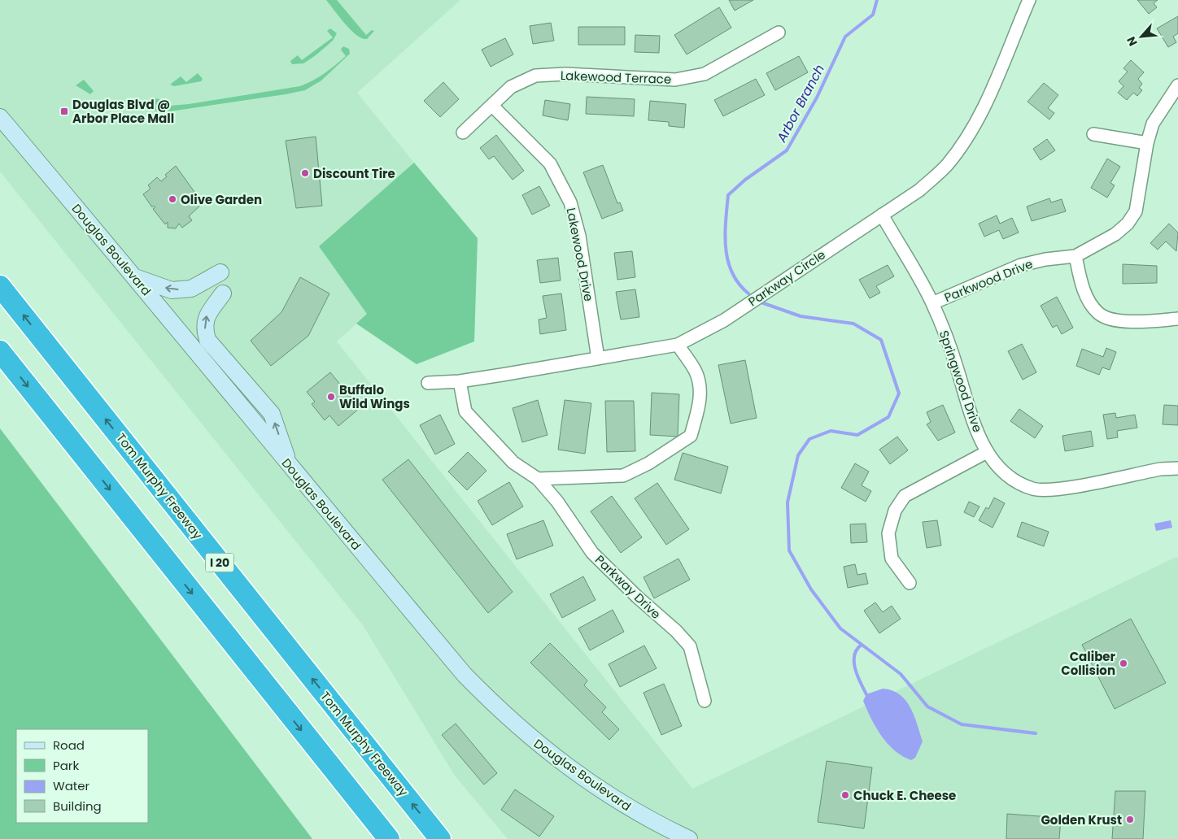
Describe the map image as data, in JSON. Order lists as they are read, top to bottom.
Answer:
{
  "streets": {
    "highway": ["Tom Murphy Freeway", "I 20"],
    "main road": ["Douglas Boulevard"],
    "street": [
      "Lakewood Terrace",
      "Lakewood Drive",
      "Parkway Circle",
      "Parkwood Drive",
      "Springwood Drive",
      "Parkway Drive"
    ]
  },
  "crossings": [
    ["Lakewood Terrace", "Lakewood Drive"],
    ["Lakewood Drive", "Parkway Circle"],
    ["Parkway Circle", "Springwood Drive"],
    ["Parkway Circle", "Parkway Drive"],
    ["Parkwood Drive", "Springwood Drive"]
  ],
  "water": ["Arbor Branch"],
  "places": {
    "transit": ["Douglas Blvd @ Arbor Place Mall"],
    "other": [
      "Discount Tire",
      "Olive Garden",
      "Buffalo Wild Wings",
      "Caliber Collision",
      "Chuck E. Cheese",
      "Golden Krust"
    ]
  },
  "legend": [
    "Road",
    "Park",
    "Water",
    "Building"
  ],
  "north": "bottom left"
}
